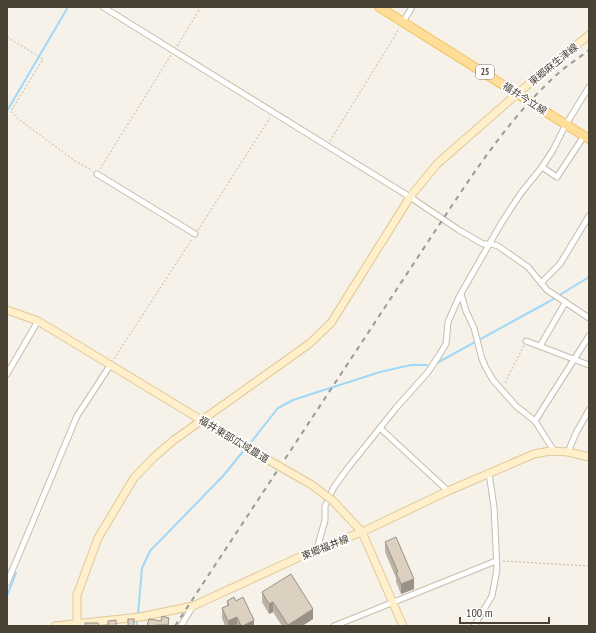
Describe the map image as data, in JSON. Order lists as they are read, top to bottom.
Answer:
{
  "streets": {
    "main road": ["25", "福井今立線"],
    "street": ["東郷麻生津線", "福井東部広域農道", "東郷福井線"]
  },
  "crossings": [
    ["東郷麻生津線", "福井今立線"],
    ["東郷麻生津線", "福井東部広域農道"],
    ["東郷麻生津線", "東郷福井線"],
    ["福井東部広域農道", "東郷福井線"]
  ],
  "scale_bar": "100 m"
}
